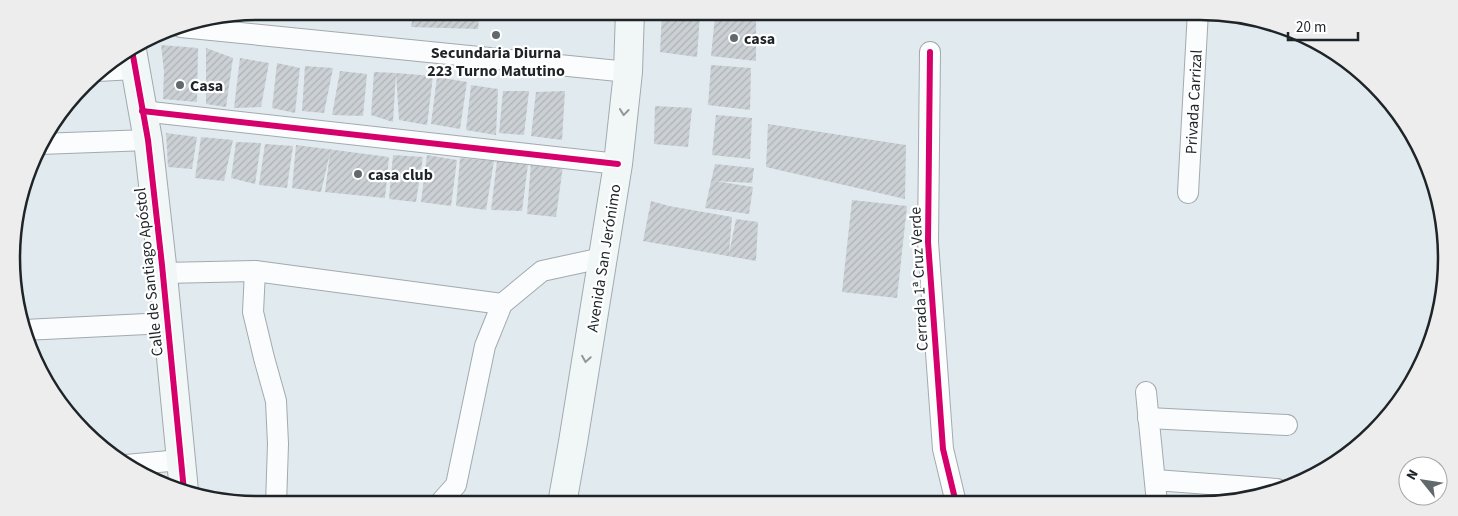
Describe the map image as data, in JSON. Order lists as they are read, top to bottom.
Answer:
{
  "streets": {
    "main road": ["Avenida San Jerónimo", "Calle de Santiago Apóstol"],
    "street": ["Privada Carrizal", "Cerrada 1ª Cruz Verde"]
  },
  "one_way": ["Avenida San Jerónimo"],
  "places": [
    "Secundaria Diurna 223 Turno Matutino",
    "casa",
    "Casa",
    "casa club"
  ],
  "scale_bar": "20 m",
  "north": "top left"
}
